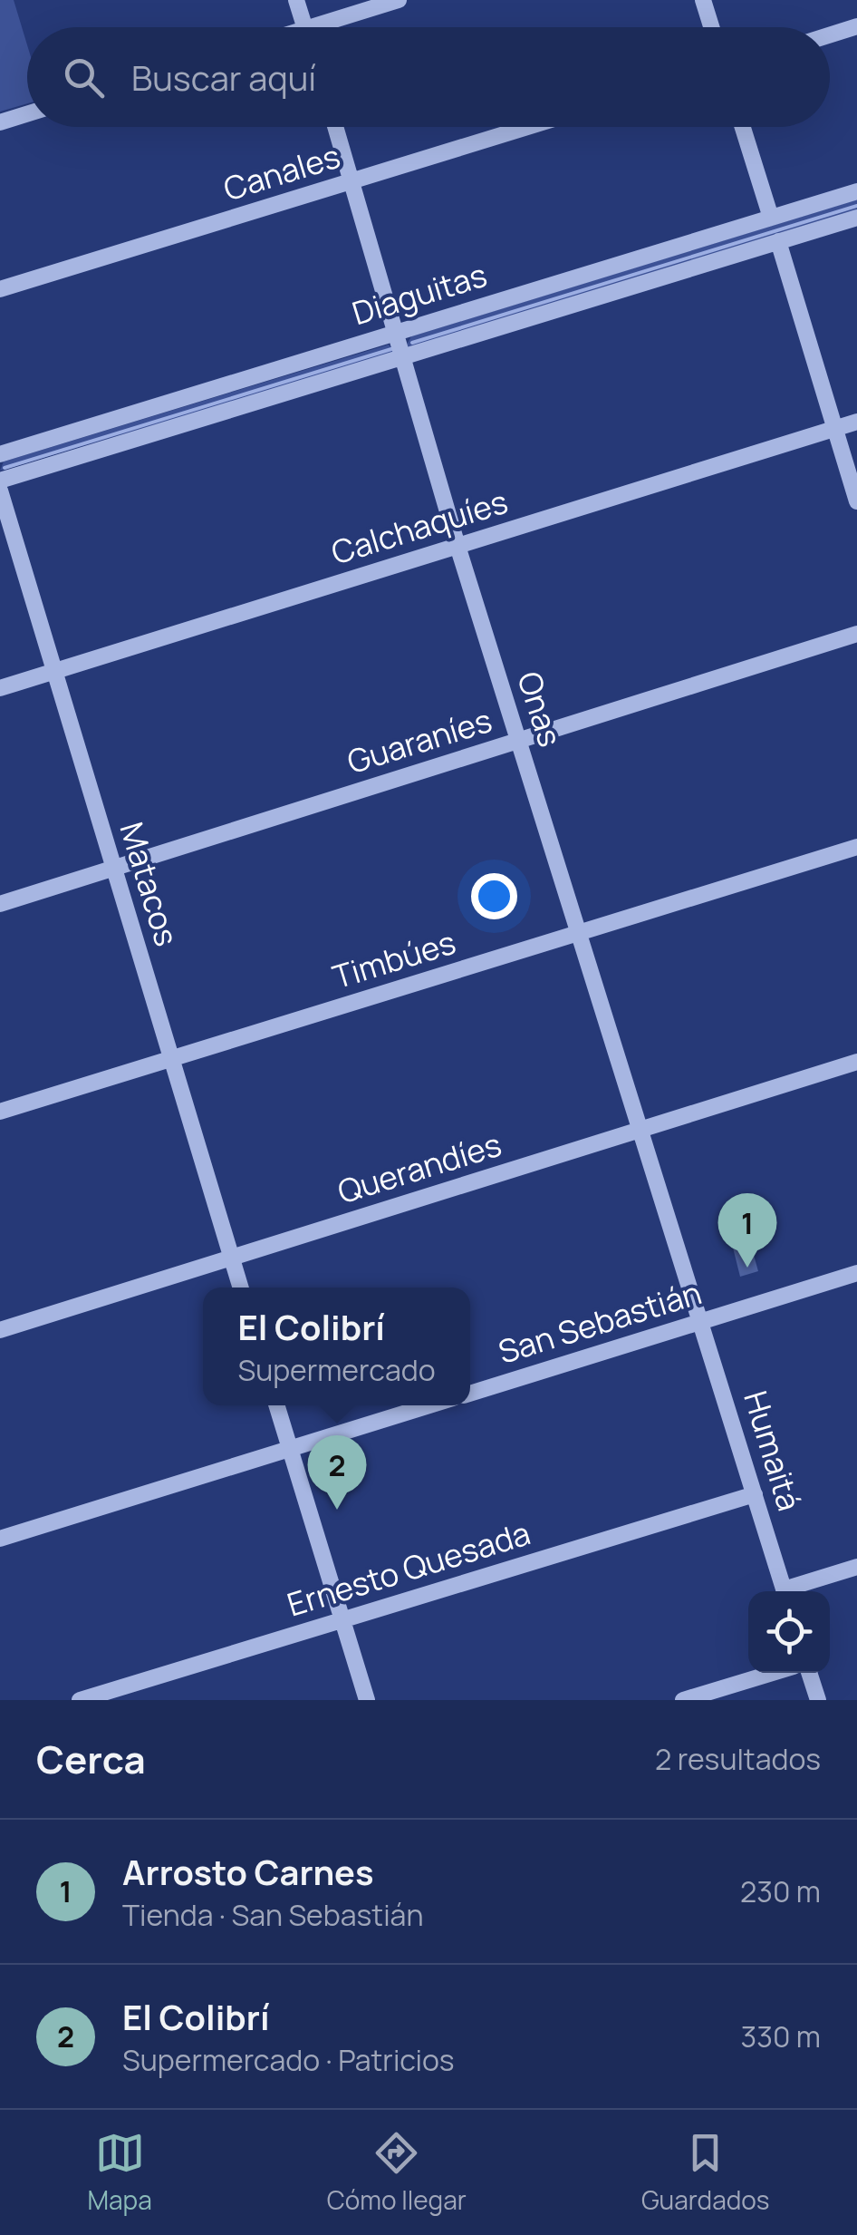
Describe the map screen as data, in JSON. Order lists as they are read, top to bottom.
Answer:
{
  "streets": {
    "street": [
      "Canales",
      "Diaguitas",
      "Calchaquíes",
      "Onas",
      "Guaraníes",
      "Matacos",
      "Timbúes",
      "Querandíes",
      "San Sebastián",
      "Humaitá",
      "Ernesto Quesada"
    ]
  },
  "crossings": [
    ["Canales", "Onas"],
    ["Diaguitas", "Onas"],
    ["Calchaquíes", "Onas"],
    ["Calchaquíes", "Matacos"],
    ["Onas", "Guaraníes"],
    ["Onas", "Timbúes"],
    ["Onas", "Querandíes"],
    ["Onas", "San Sebastián"],
    ["Onas", "Humaitá"],
    ["Guaraníes", "Matacos"],
    ["Matacos", "Timbúes"],
    ["Matacos", "Querandíes"],
    ["San Sebastián", "Humaitá"],
    ["Humaitá", "Ernesto Quesada"]
  ],
  "page": {
    "search": "Buscar aquí",
    "pins": ["1", "2"],
    "popup": ["El Colibrí", "Supermercado"],
    "heading": ["Cerca", "2 resultados"],
    "list": [
      {
        "mark": "1",
        "name": "Arrosto Carnes",
        "note": "Tienda · San Sebastián",
        "value": "230 m"
      },
      {
        "mark": "2",
        "name": "El Colibrí",
        "note": "Supermercado · Patricios",
        "value": "330 m"
      }
    ],
    "nav": ["Mapa", "Cómo llegar", "Guardados"]
  }
}
